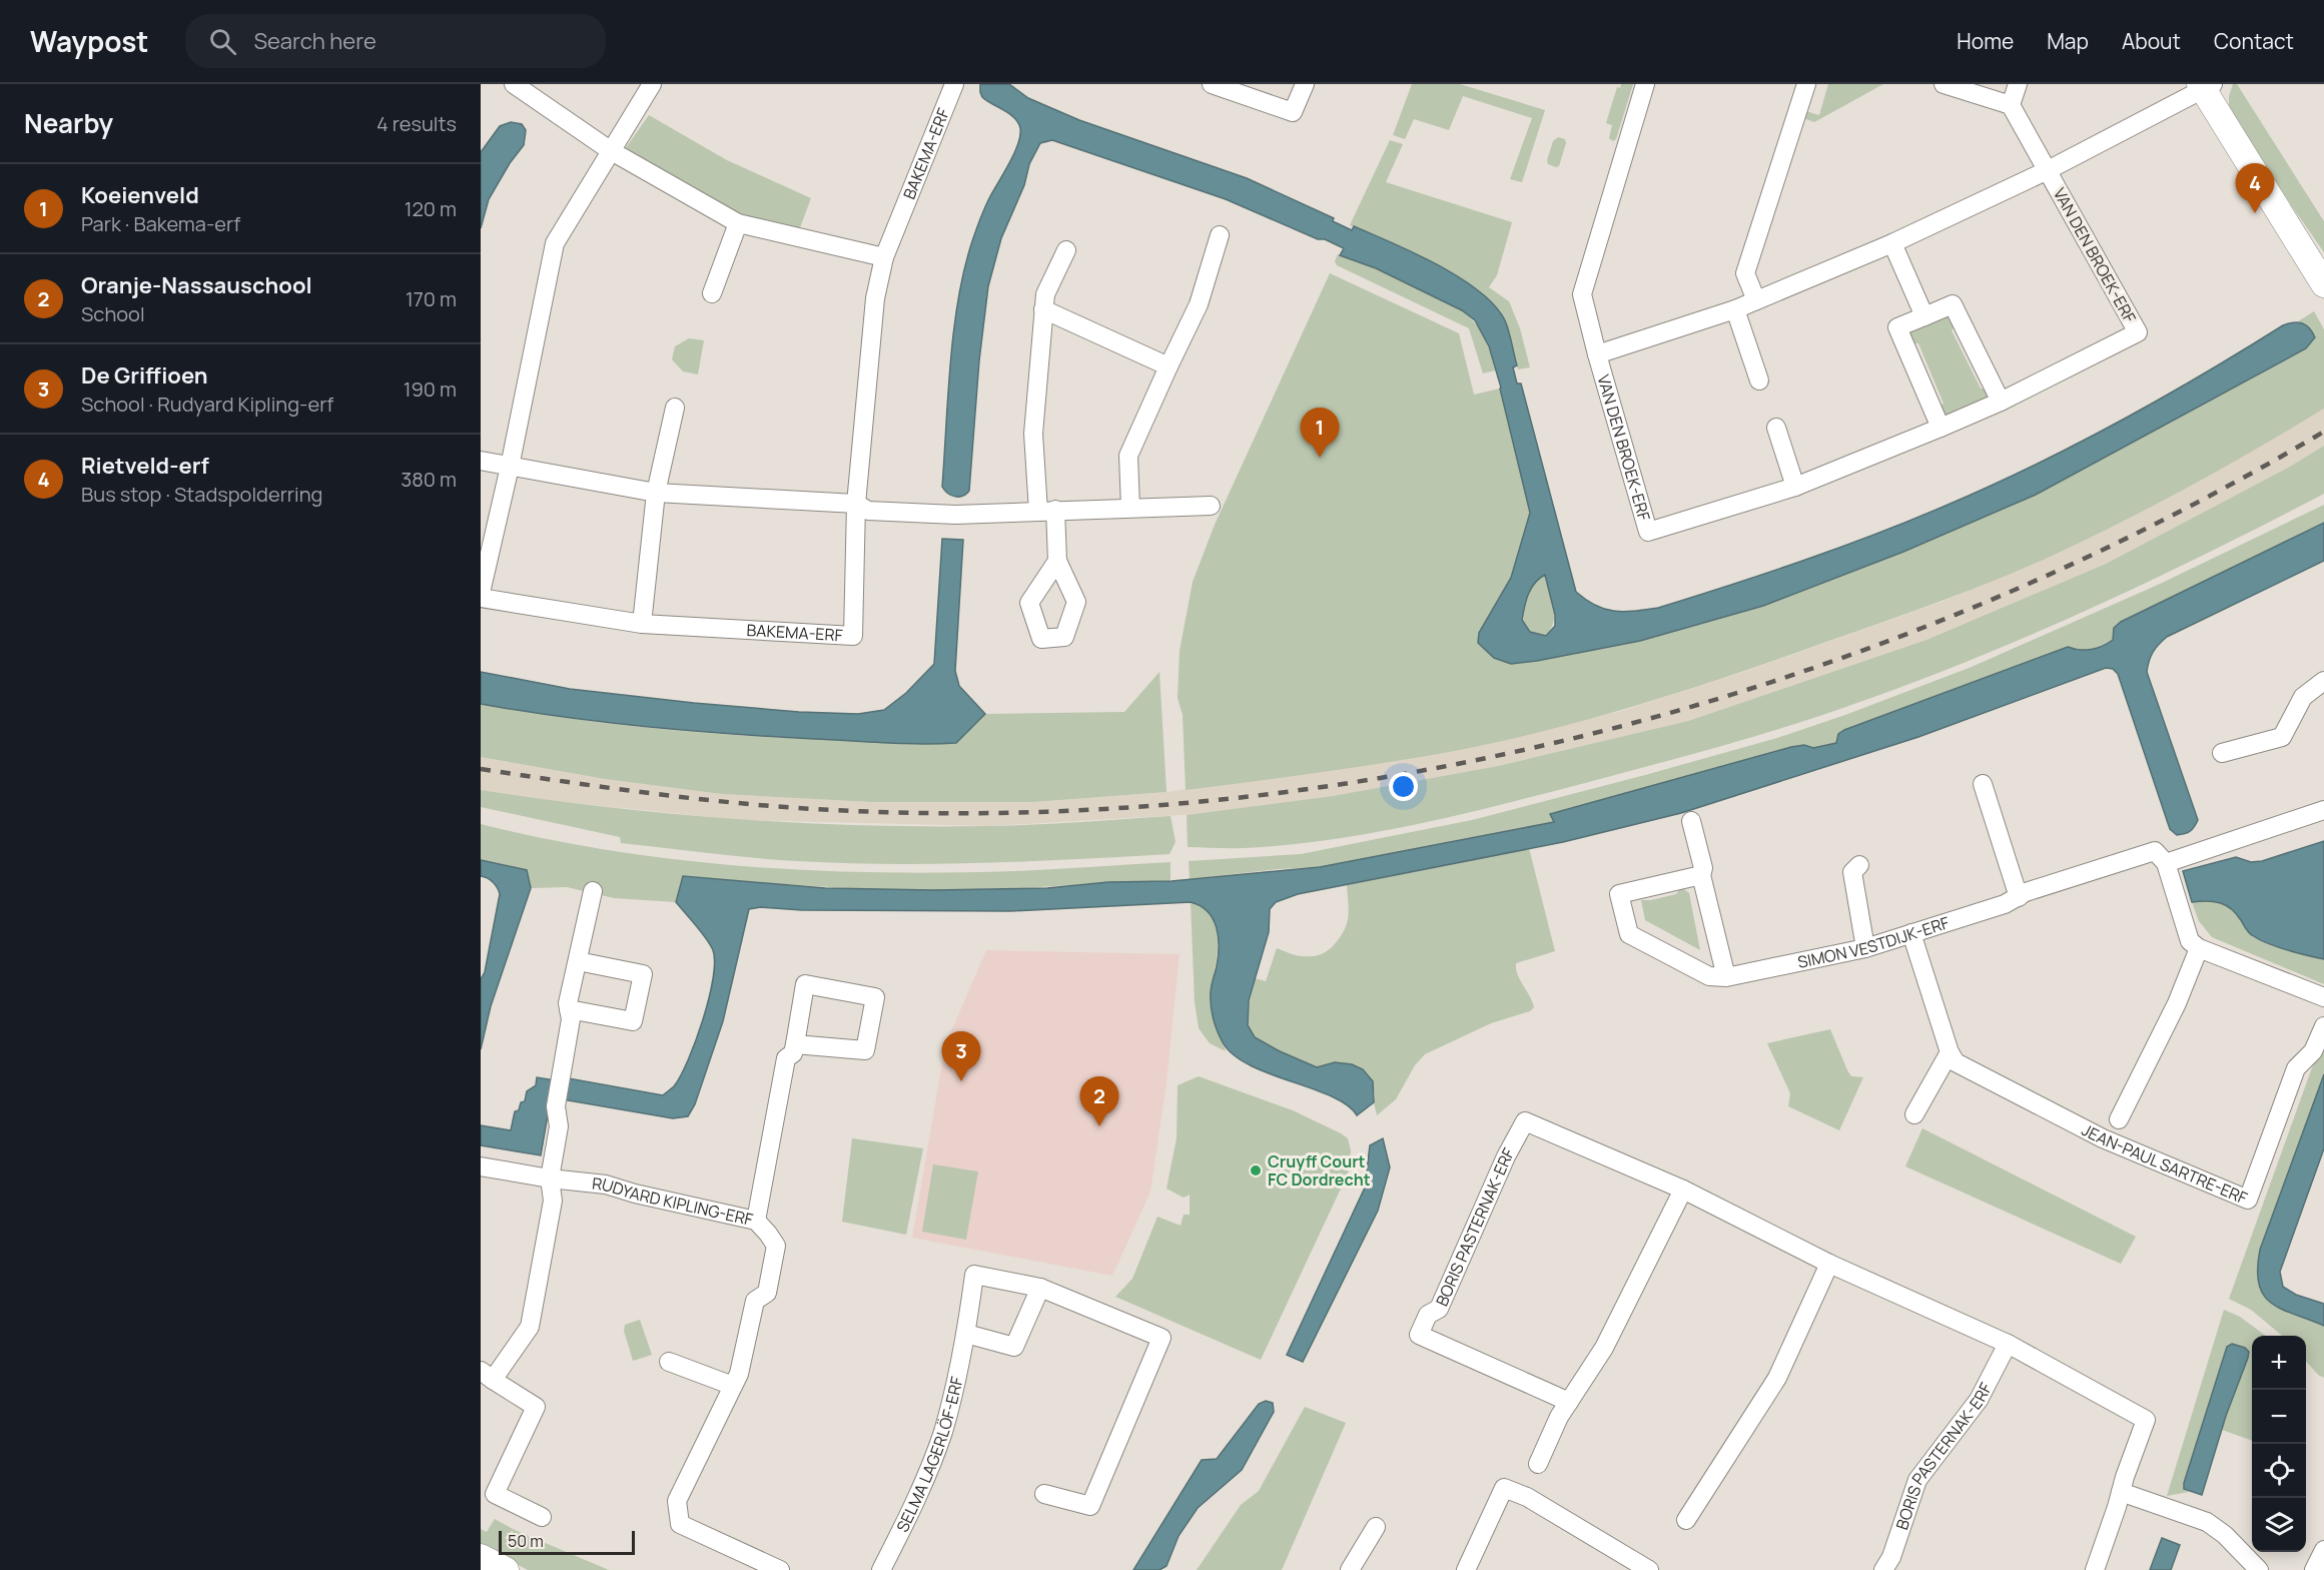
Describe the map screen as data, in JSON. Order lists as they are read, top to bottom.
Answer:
{
  "streets": {
    "street": [
      "BAKEMA-ERF",
      "VAN DEN BROEK-ERF",
      "SIMON VESTDIJK-ERF",
      "JEAN-PAUL SARTRE-ERF",
      "RUDYARD KIPLING-ERF",
      "BORIS PASTERNAK-ERF",
      "SELMA LAGERLÖF-ERF"
    ]
  },
  "places": ["Cruyff Court FC Dordrecht"],
  "scale_bar": "50 m",
  "page": {
    "header": "Waypost",
    "search": "Search here",
    "nav": [
      "Home",
      "Map",
      "About",
      "Contact"
    ],
    "heading": ["Nearby", "4 results"],
    "list": [
      {
        "mark": "1",
        "name": "Koeienveld",
        "note": "Park · Bakema-erf",
        "value": "120 m"
      },
      {
        "mark": "2",
        "name": "Oranje-Nassauschool",
        "note": "School",
        "value": "170 m"
      },
      {
        "mark": "3",
        "name": "De Griffioen",
        "note": "School · Rudyard Kipling-erf",
        "value": "190 m"
      },
      {
        "mark": "4",
        "name": "Rietveld-erf",
        "note": "Bus stop · Stadspolderring",
        "value": "380 m"
      }
    ],
    "pins": [
      "4",
      "1",
      "3",
      "2"
    ],
    "map_buttons": ["+", "−"],
    "scale": "50 m"
  }
}
